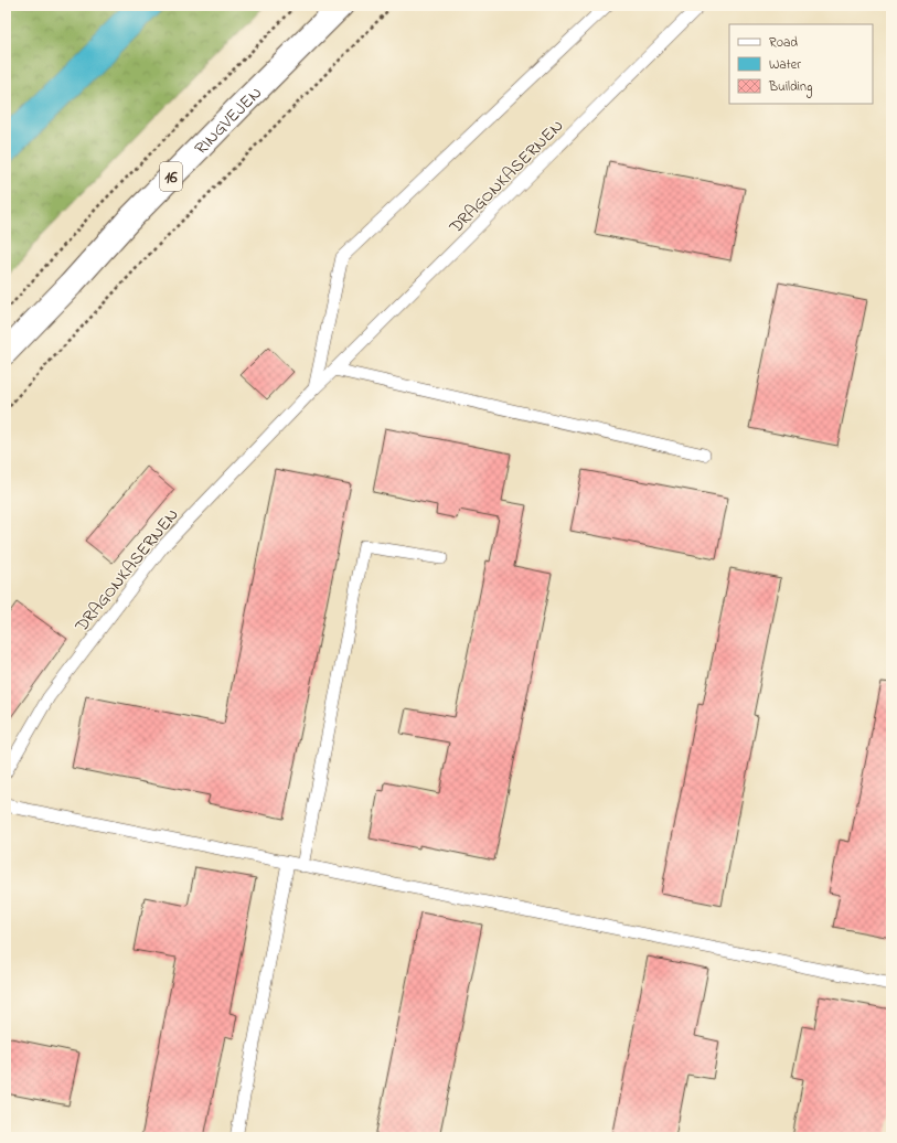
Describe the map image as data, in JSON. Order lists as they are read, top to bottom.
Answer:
{
  "streets": {
    "main road": ["RINGVEJEN", "16"],
    "lane": ["DRAGONKASERNEN"]
  },
  "legend": ["Road", "Water", "Building"]
}
